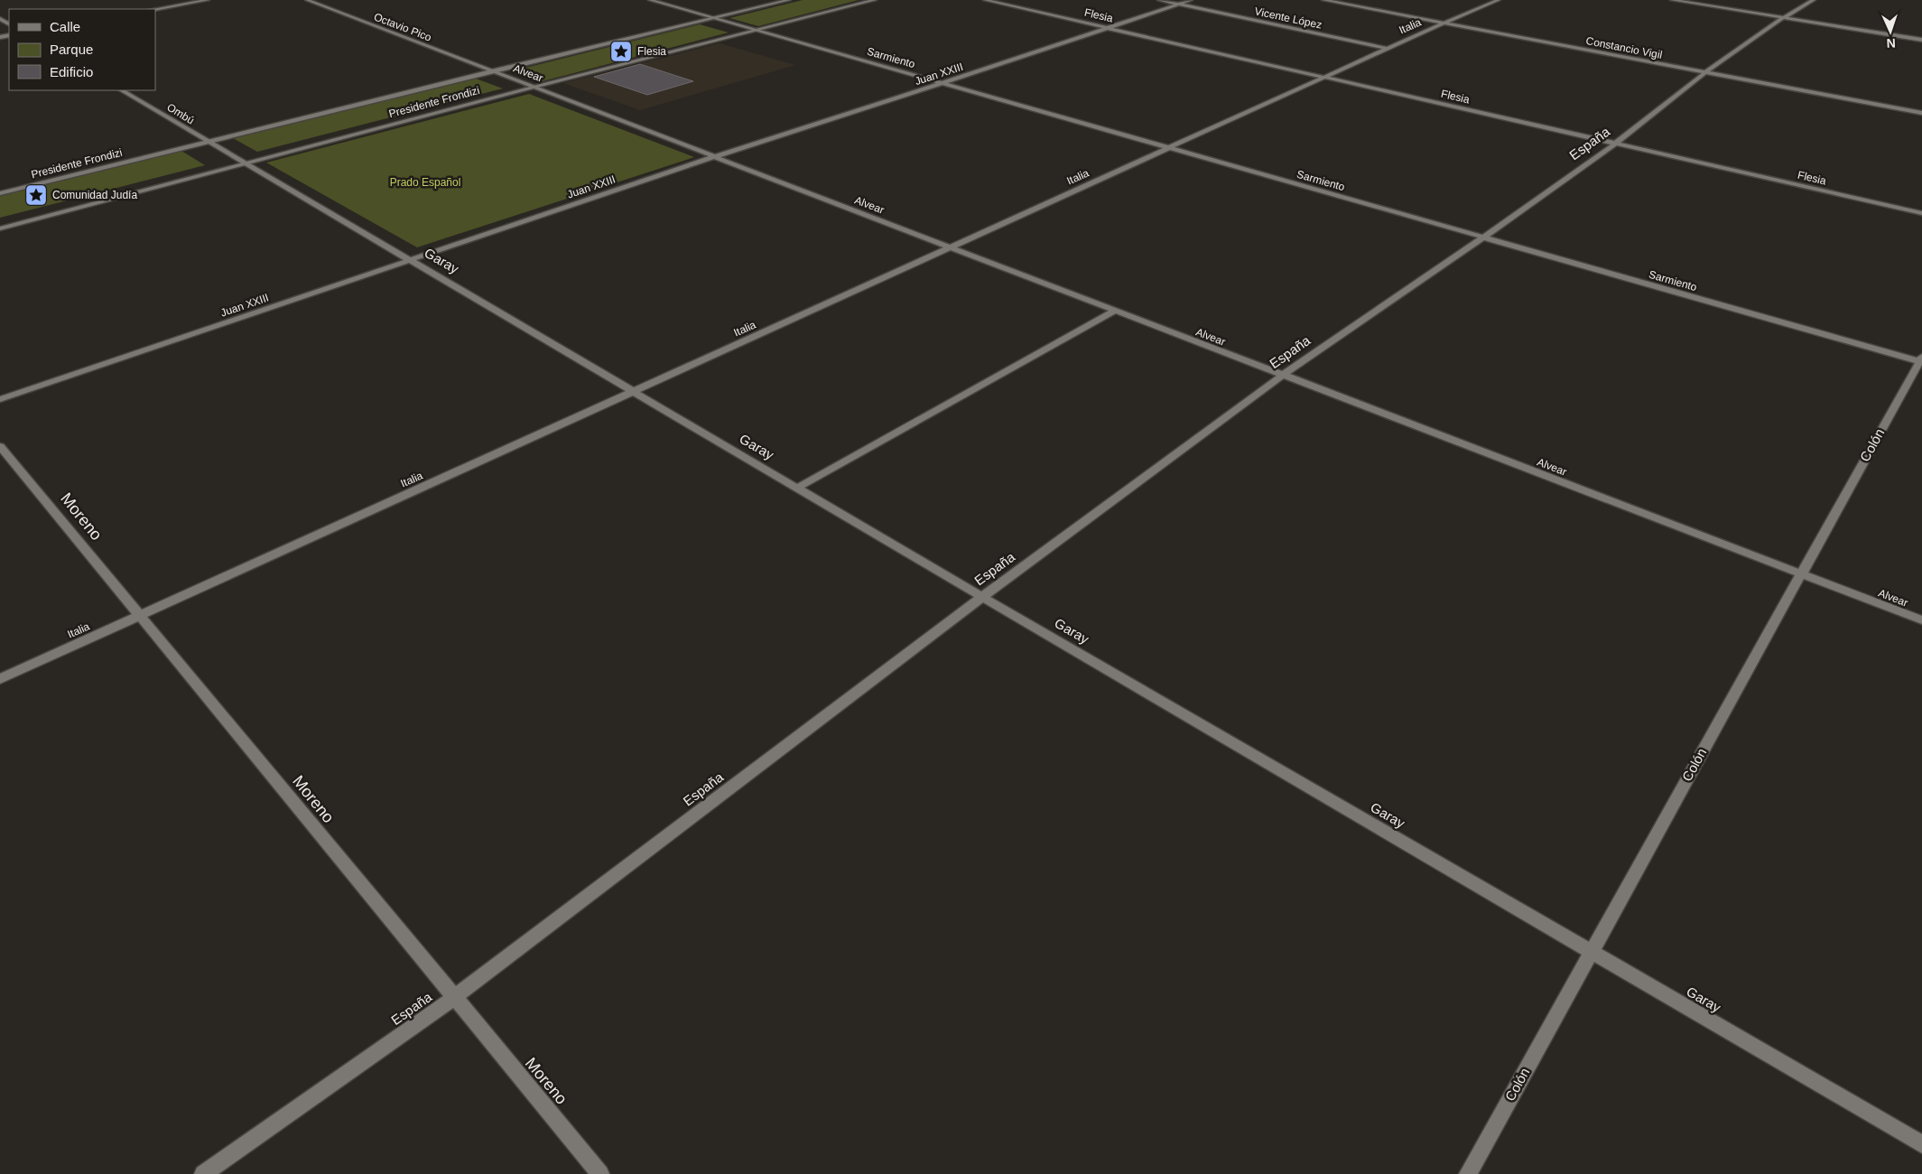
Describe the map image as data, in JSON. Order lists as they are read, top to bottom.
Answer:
{
  "streets": {
    "street": [
      "Flesia",
      "Vicente López",
      "Italia",
      "Octavio Pico",
      "Constancio Vigil",
      "Sarmiento",
      "Alvear",
      "Juan XXIII",
      "Presidente Frondizi",
      "Ombú",
      "España",
      "Garay",
      "Colón",
      "Moreno"
    ]
  },
  "crossings": [
    ["Flesia", "Italia"],
    ["Flesia", "Juan XXIII"],
    ["Flesia", "España"],
    ["Vicente López", "Italia"],
    ["Vicente López", "Juan XXIII"],
    ["Italia", "Constancio Vigil"],
    ["Italia", "Sarmiento"],
    ["Italia", "Alvear"],
    ["Italia", "Garay"],
    ["Italia", "Moreno"],
    ["Octavio Pico", "Alvear"],
    ["Octavio Pico", "Presidente Frondizi"],
    ["Constancio Vigil", "España"],
    ["Sarmiento", "Juan XXIII"],
    ["Sarmiento", "Presidente Frondizi"],
    ["Sarmiento", "España"],
    ["Sarmiento", "Colón"],
    ["Alvear", "Juan XXIII"],
    ["Alvear", "Presidente Frondizi"],
    ["Alvear", "España"],
    ["Alvear", "Colón"],
    ["Juan XXIII", "Garay"],
    ["Presidente Frondizi", "Ombú"],
    ["Presidente Frondizi", "Garay"],
    ["Ombú", "Garay"],
    ["España", "Garay"],
    ["España", "Moreno"],
    ["Garay", "Colón"]
  ],
  "parks": ["Prado Español"],
  "places": {
    "place": ["Flesia", "Comunidad Judía"]
  },
  "legend": ["Calle", "Parque", "Edificio"],
  "north": "bottom"
}
